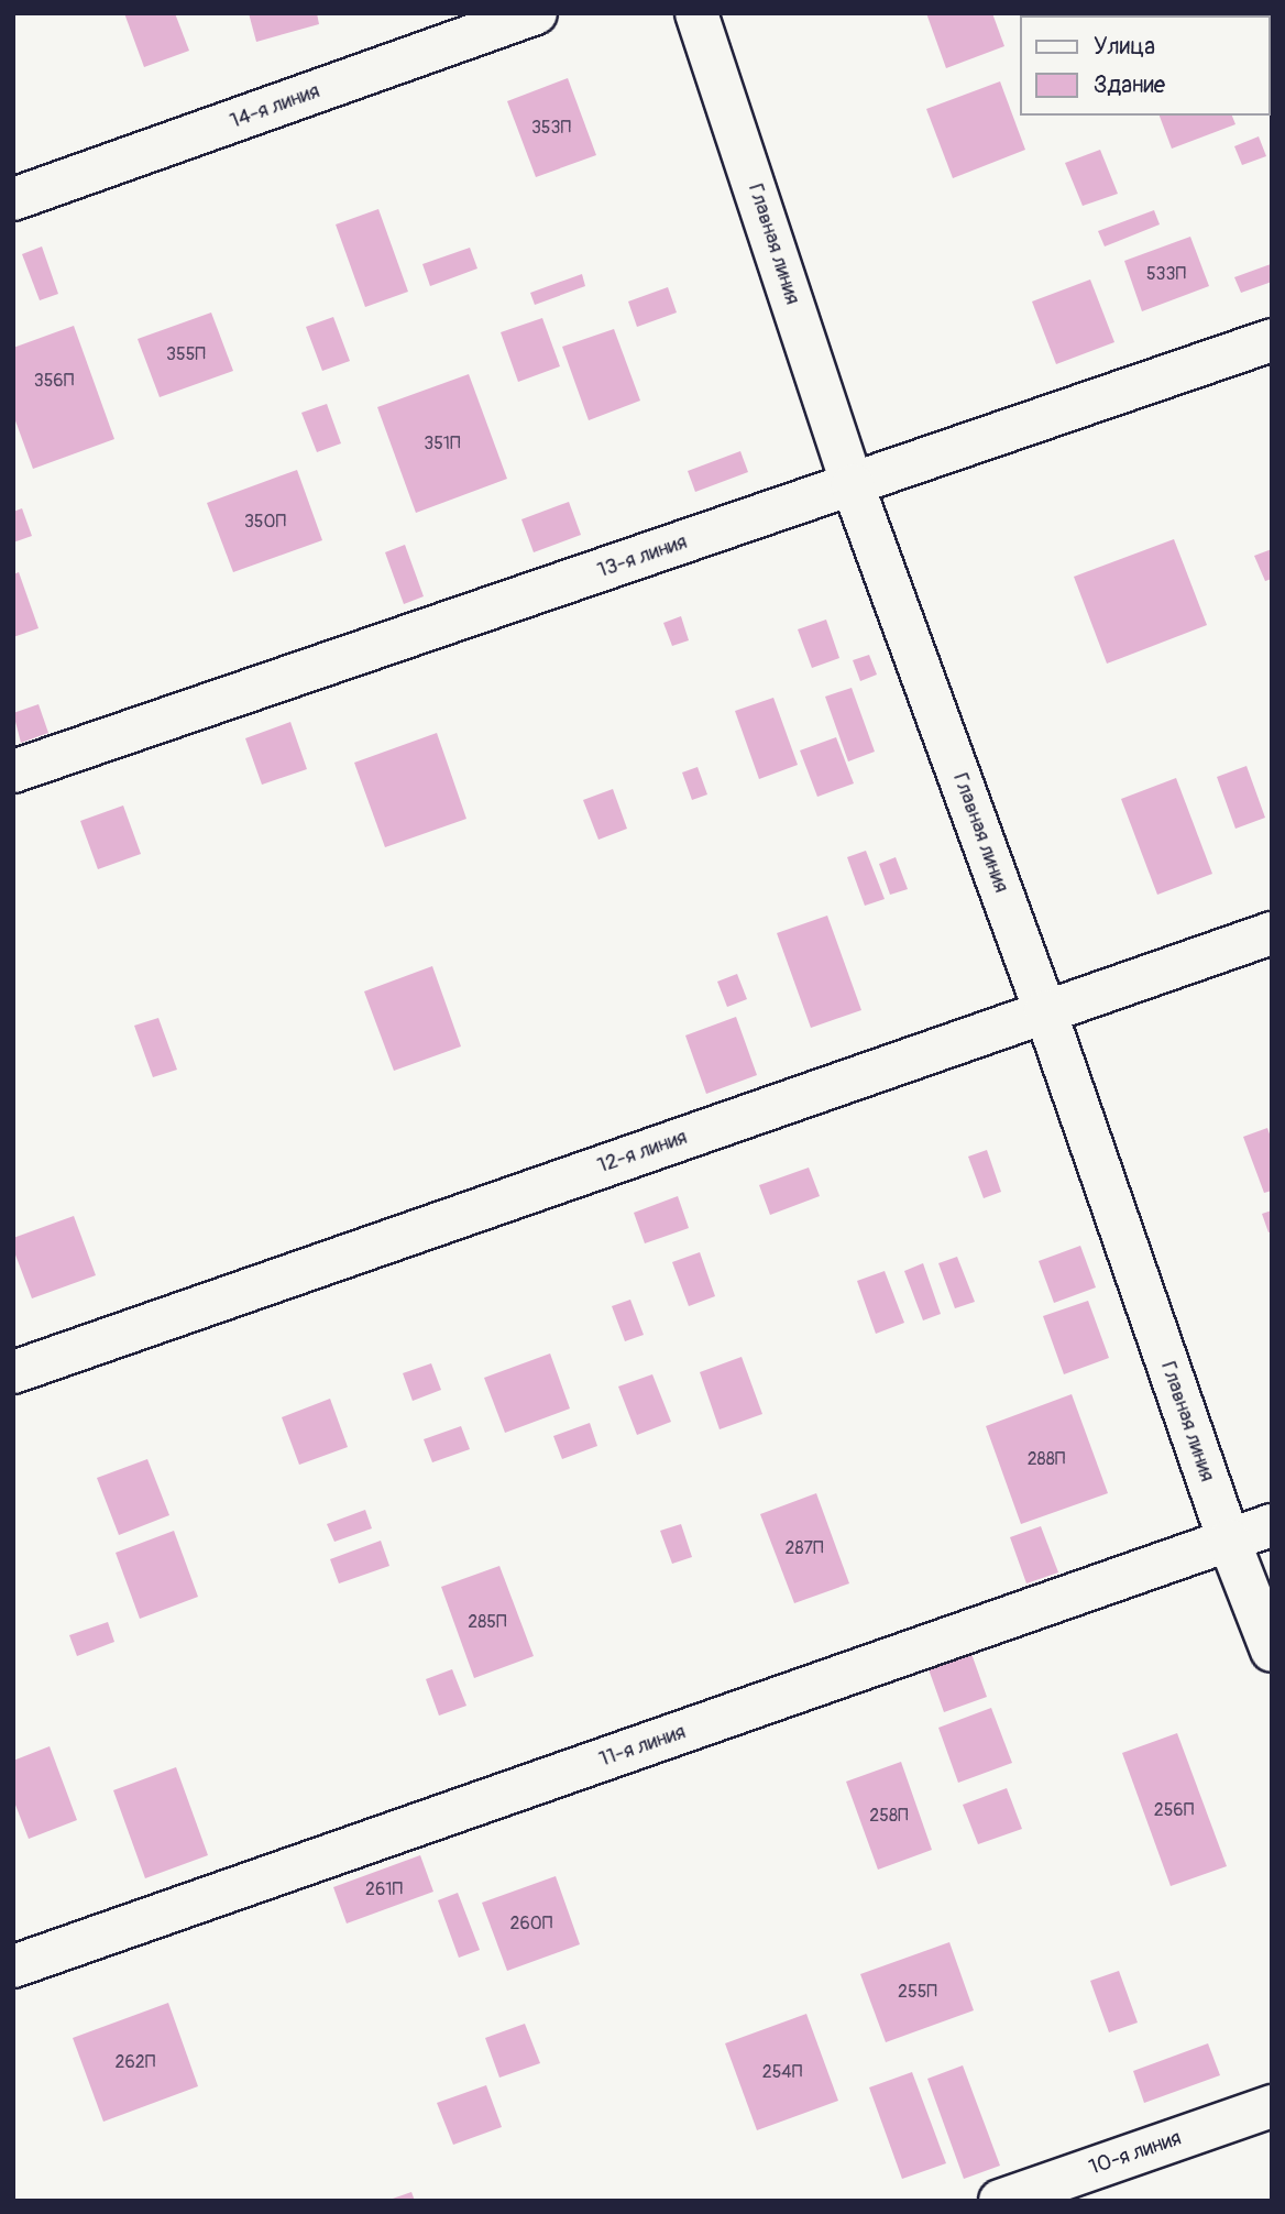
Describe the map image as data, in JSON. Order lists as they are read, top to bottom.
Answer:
{
  "streets": {
    "street": [
      "14-я линия",
      "Главная линия",
      "13-я линия",
      "12-я линия",
      "11-я линия",
      "10-я линия"
    ]
  },
  "crossings": [
    ["Главная линия", "13-я линия"],
    ["Главная линия", "12-я линия"],
    ["Главная линия", "11-я линия"]
  ],
  "house_numbers": [
    "353П",
    "533П",
    "355П",
    "356П",
    "351П",
    "350П",
    "288П",
    "287П",
    "285П",
    "256П",
    "258П",
    "261П",
    "260П",
    "255П",
    "262П",
    "254П"
  ],
  "legend": ["Улица", "Здание"]
}
